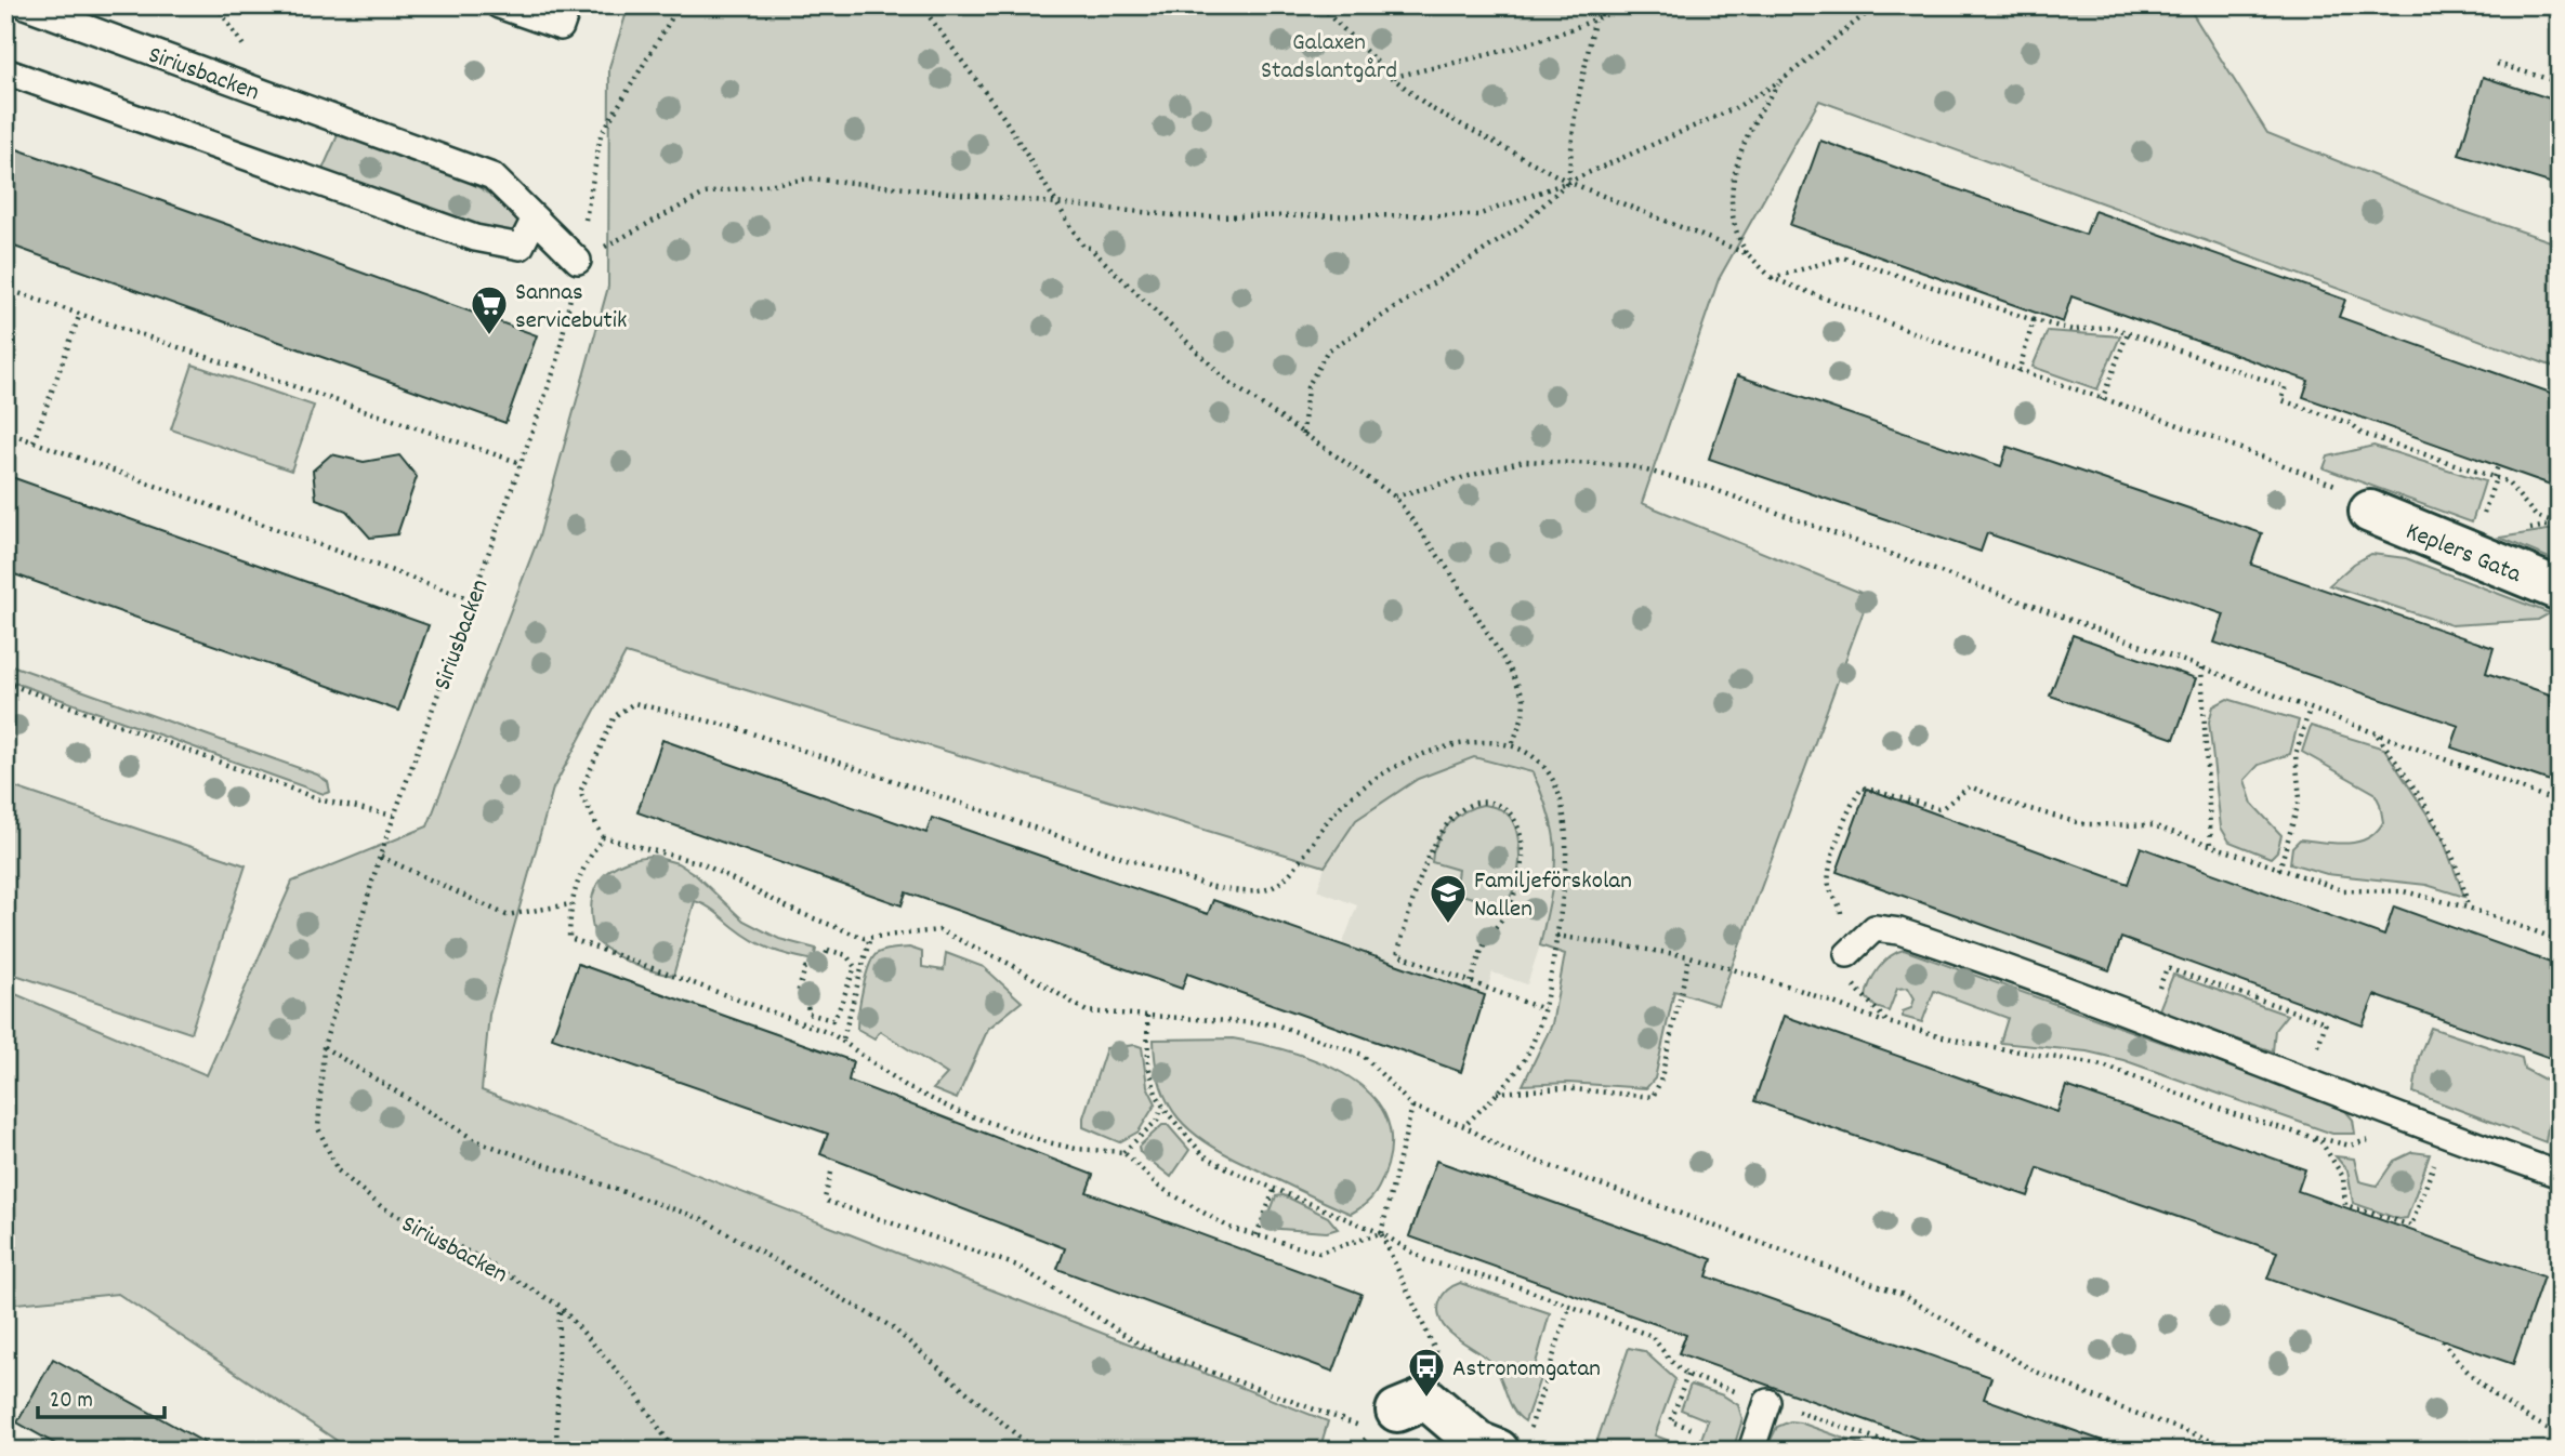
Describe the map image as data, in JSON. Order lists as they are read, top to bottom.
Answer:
{
  "streets": {
    "street": ["Keplers Gata"],
    "lane": ["Siriusbacken"]
  },
  "parks": ["Galaxen Stadslantgård"],
  "places": {
    "supermarket": ["Sannas servicebutik"],
    "school or university": ["Familjeförskolan Nallen"],
    "bus stop": ["Astronomgatan"]
  },
  "scale_bar": "20 m"
}
